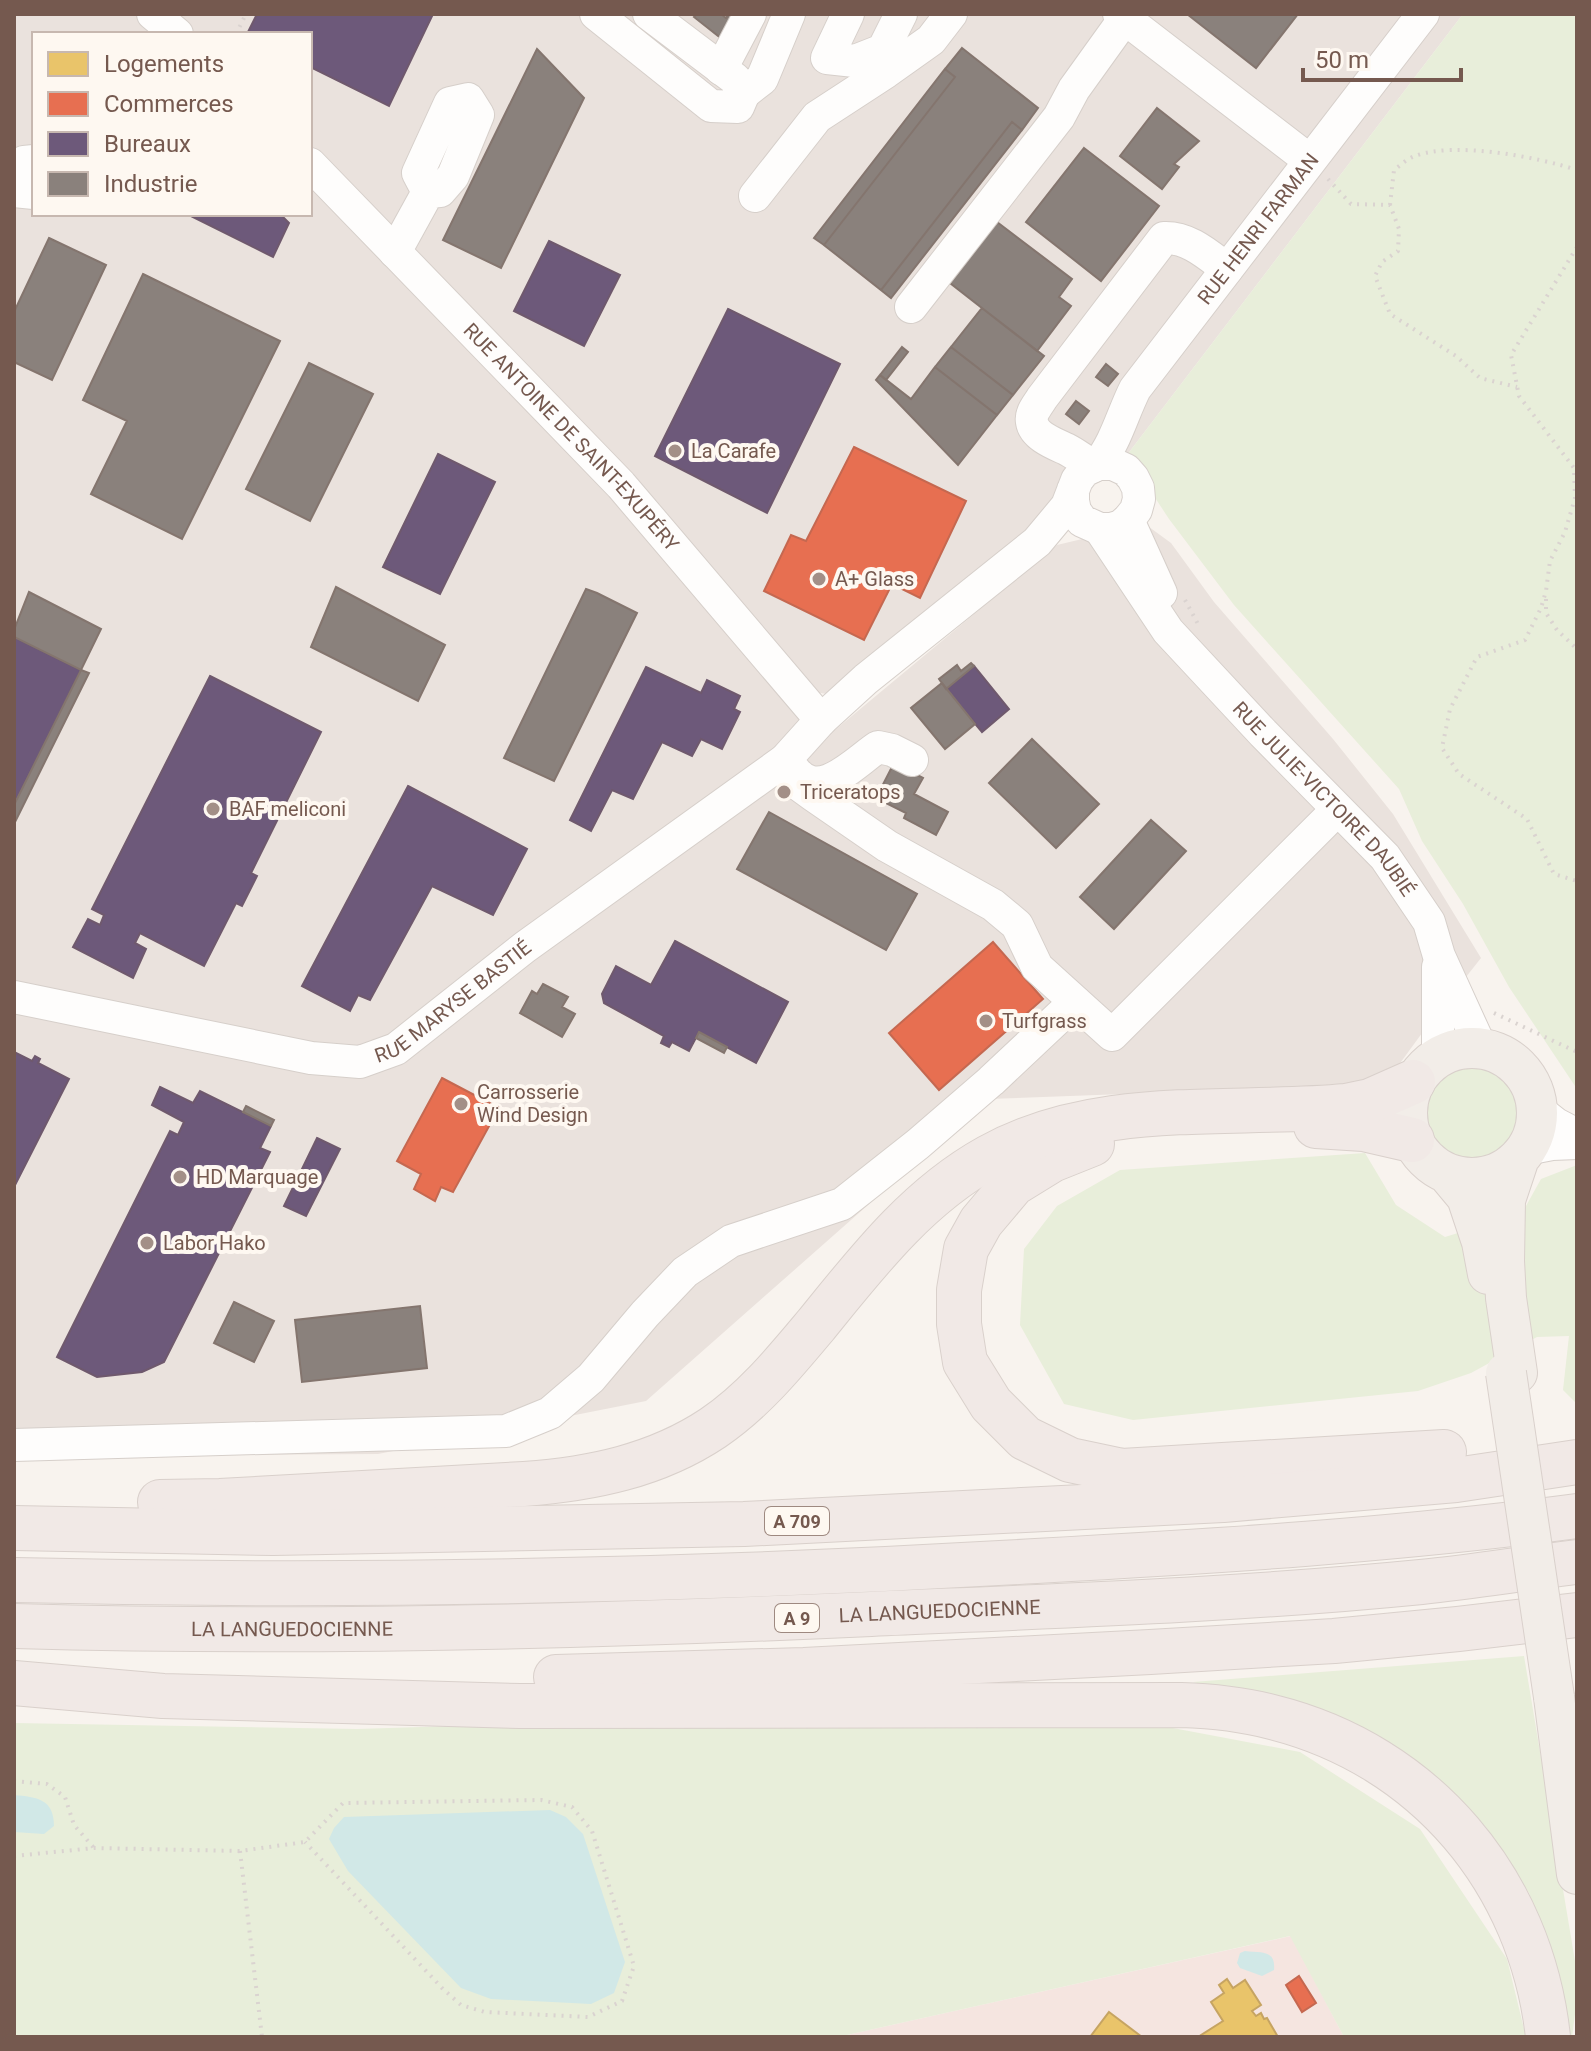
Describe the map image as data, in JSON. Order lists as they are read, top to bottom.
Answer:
{
  "streets": {
    "highway": ["A 709", "LA LANGUEDOCIENNE", "A 9"],
    "street": [
      "RUE HENRI FARMAN",
      "RUE ANTOINE DE SAINT-EXUPÉRY",
      "RUE JULIE-VICTOIRE DAUBIÉ",
      "RUE MARYSE BASTIÉ"
    ]
  },
  "crossings": [
    ["RUE HENRI FARMAN", "RUE ANTOINE DE SAINT-EXUPÉRY"],
    ["RUE HENRI FARMAN", "RUE JULIE-VICTOIRE DAUBIÉ"],
    ["RUE HENRI FARMAN", "RUE MARYSE BASTIÉ"],
    ["RUE ANTOINE DE SAINT-EXUPÉRY", "RUE MARYSE BASTIÉ"]
  ],
  "places": [
    "La Carafe",
    "A+ Glass",
    "Triceratops",
    "BAF meliconi",
    "Turfgrass",
    "Carrosserie Wind Design",
    "HD Marquage",
    "Labor Hako"
  ],
  "legend": [
    "Logements",
    "Commerces",
    "Bureaux",
    "Industrie"
  ],
  "scale_bar": "50 m"
}
